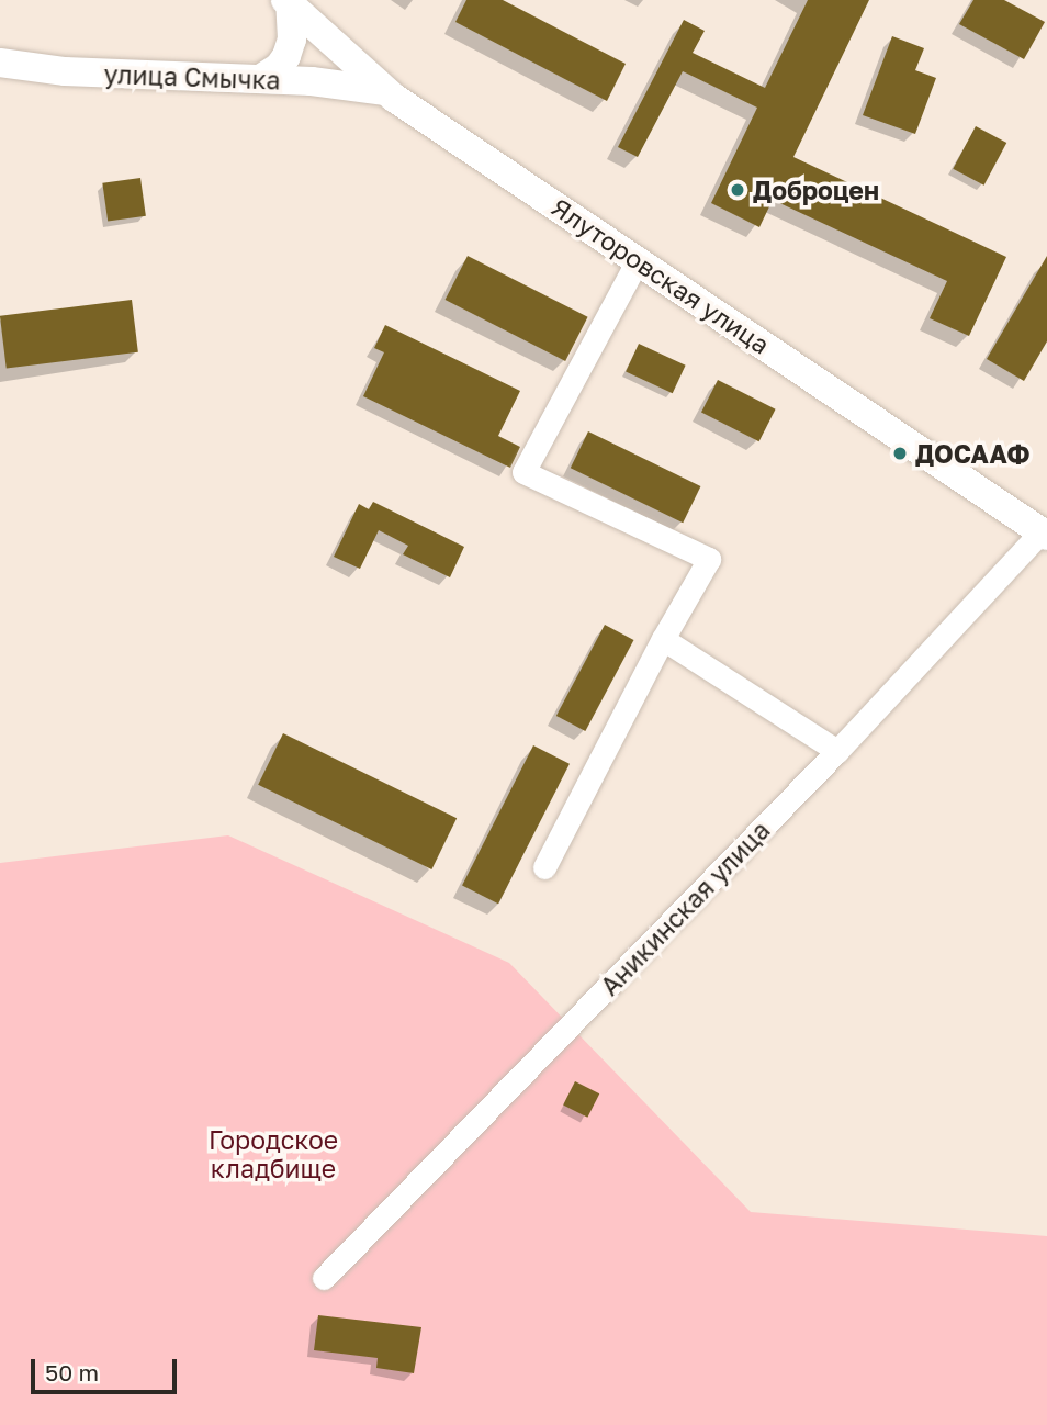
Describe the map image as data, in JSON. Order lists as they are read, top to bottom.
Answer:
{
  "streets": {
    "main road": ["улица Смычка", "Ялуторовская улица"],
    "street": ["Аникинская улица"]
  },
  "crossings": [
    ["улица Смычка", "Ялуторовская улица"],
    ["Ялуторовская улица", "Аникинская улица"]
  ],
  "parks": ["Городское кладбище"],
  "places": ["Доброцен", "ДОСААФ"],
  "scale_bar": "50 m"
}
